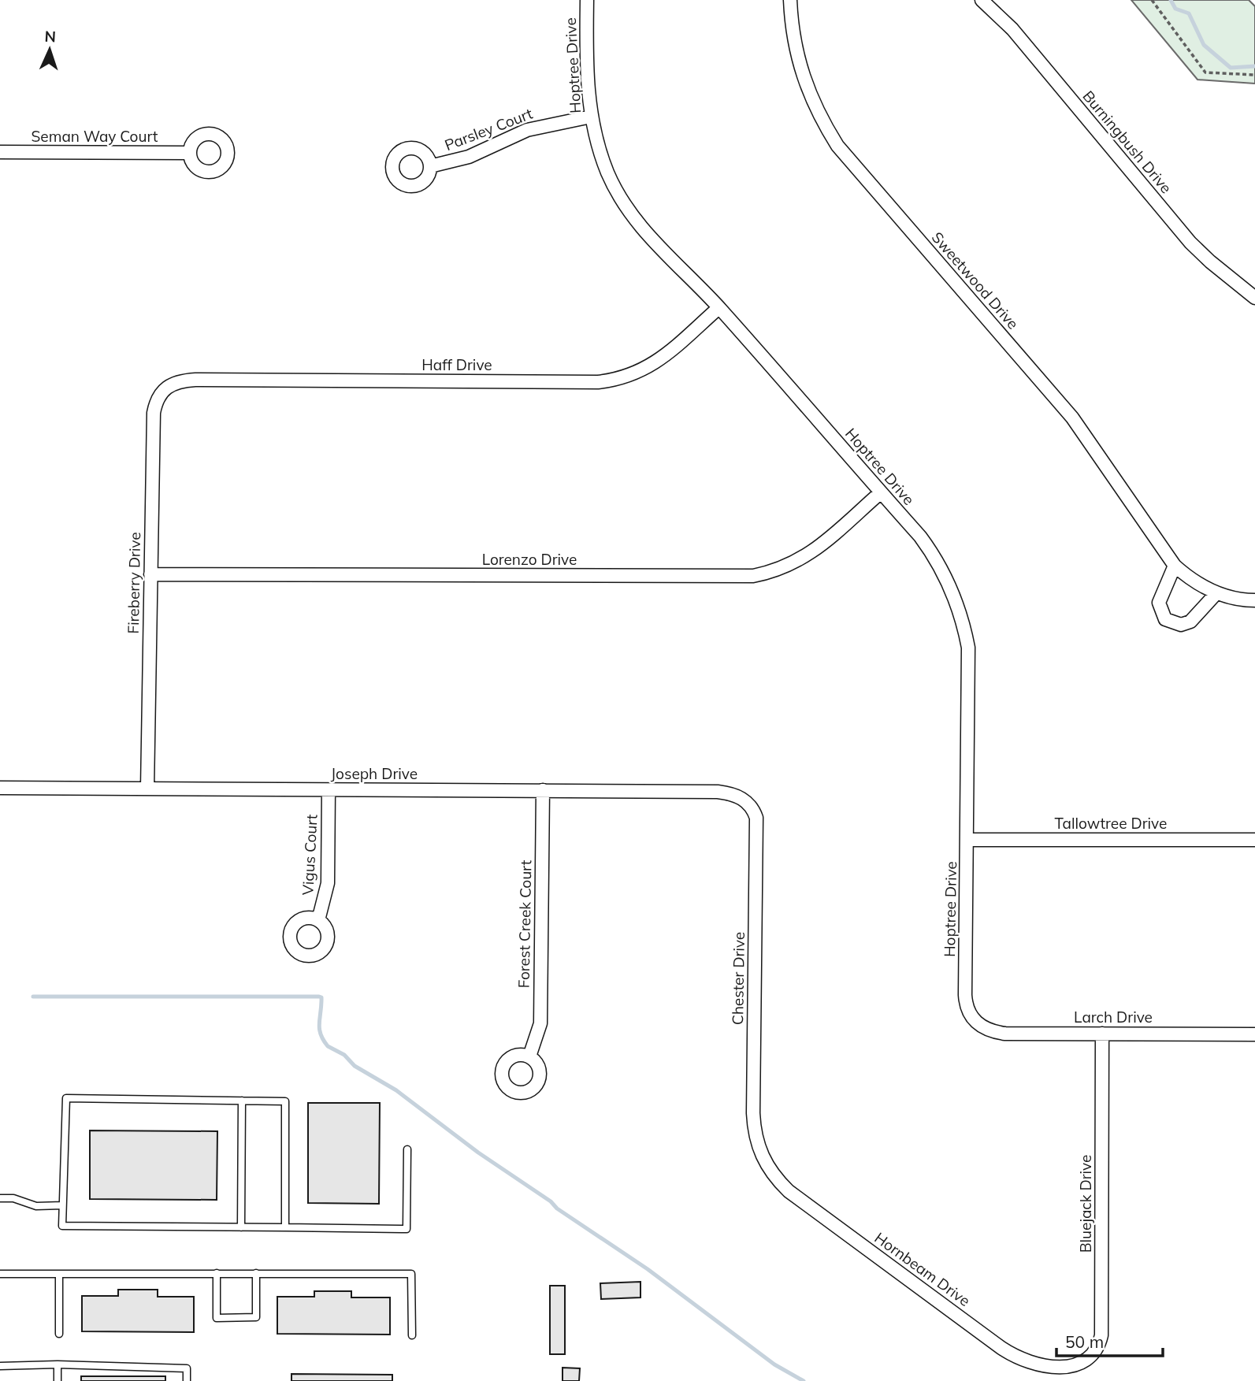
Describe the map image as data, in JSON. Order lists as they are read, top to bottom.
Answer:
{
  "streets": {
    "street": [
      "Hoptree Drive",
      "Parsley Court",
      "Seman Way Court",
      "Burningbush Drive",
      "Sweetwood Drive",
      "Haff Drive",
      "Lorenzo Drive",
      "Fireberry Drive",
      "Joseph Drive",
      "Tallowtree Drive",
      "Vigus Court",
      "Forest Creek Court",
      "Chester Drive",
      "Larch Drive",
      "Bluejack Drive",
      "Hornbeam Drive"
    ]
  },
  "crossings": [
    ["Hoptree Drive", "Parsley Court"],
    ["Hoptree Drive", "Haff Drive"],
    ["Hoptree Drive", "Lorenzo Drive"],
    ["Hoptree Drive", "Tallowtree Drive"],
    ["Hoptree Drive", "Larch Drive"],
    ["Haff Drive", "Fireberry Drive"],
    ["Lorenzo Drive", "Fireberry Drive"],
    ["Fireberry Drive", "Joseph Drive"],
    ["Joseph Drive", "Vigus Court"],
    ["Joseph Drive", "Forest Creek Court"],
    ["Joseph Drive", "Chester Drive"],
    ["Chester Drive", "Hornbeam Drive"],
    ["Larch Drive", "Bluejack Drive"],
    ["Bluejack Drive", "Hornbeam Drive"]
  ],
  "scale_bar": "50 m",
  "north": "top"
}
